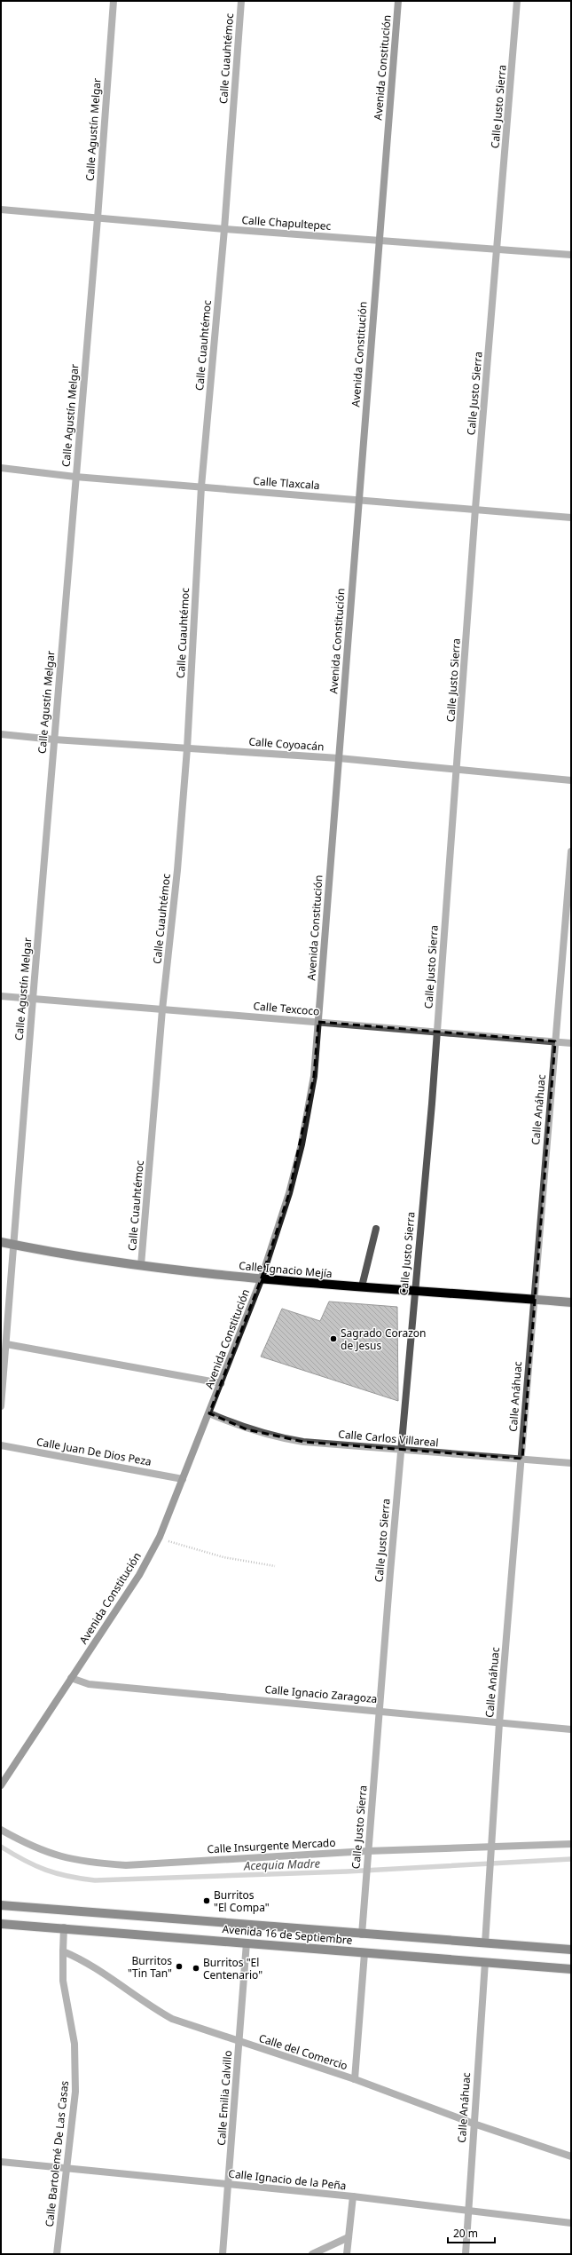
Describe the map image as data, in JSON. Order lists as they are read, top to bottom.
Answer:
{
  "streets": {
    "main road": ["Calle Ignacio Mejía", "Avenida 16 de Septiembre"],
    "street": [
      "Calle Cuauhtémoc",
      "Avenida Constitución",
      "Calle Justo Sierra",
      "Calle Agustín Melgar",
      "Calle Chapultepec",
      "Calle Tlaxcala",
      "Calle Coyoacán",
      "Calle Texcoco",
      "Calle Anáhuac",
      "Calle Carlos Villareal",
      "Calle Juan De Dios Peza",
      "Calle Ignacio Zaragoza",
      "Calle Insurgente Mercado",
      "Calle del Comercio",
      "Calle Emilia Calvillo",
      "Calle Bartolemé De Las Casas",
      "Calle Ignacio de la Peña"
    ]
  },
  "crossings": [
    ["Calle Cuauhtémoc", "Calle Chapultepec"],
    ["Calle Cuauhtémoc", "Calle Tlaxcala"],
    ["Calle Cuauhtémoc", "Calle Coyoacán"],
    ["Calle Cuauhtémoc", "Calle Texcoco"],
    ["Calle Cuauhtémoc", "Calle Ignacio Mejía"],
    ["Avenida Constitución", "Calle Chapultepec"],
    ["Avenida Constitución", "Calle Tlaxcala"],
    ["Avenida Constitución", "Calle Coyoacán"],
    ["Avenida Constitución", "Calle Texcoco"],
    ["Avenida Constitución", "Calle Ignacio Mejía"],
    ["Avenida Constitución", "Calle Carlos Villareal"],
    ["Avenida Constitución", "Calle Juan De Dios Peza"],
    ["Avenida Constitución", "Calle Ignacio Zaragoza"],
    ["Calle Justo Sierra", "Calle Chapultepec"],
    ["Calle Justo Sierra", "Calle Tlaxcala"],
    ["Calle Justo Sierra", "Calle Coyoacán"],
    ["Calle Justo Sierra", "Calle Texcoco"],
    ["Calle Justo Sierra", "Calle Ignacio Mejía"],
    ["Calle Justo Sierra", "Calle Carlos Villareal"],
    ["Calle Justo Sierra", "Calle Ignacio Zaragoza"],
    ["Calle Justo Sierra", "Calle Insurgente Mercado"],
    ["Calle Justo Sierra", "Avenida 16 de Septiembre"],
    ["Calle Agustín Melgar", "Calle Chapultepec"],
    ["Calle Agustín Melgar", "Calle Tlaxcala"],
    ["Calle Agustín Melgar", "Calle Coyoacán"],
    ["Calle Agustín Melgar", "Calle Texcoco"],
    ["Calle Agustín Melgar", "Calle Ignacio Mejía"],
    ["Calle Texcoco", "Calle Anáhuac"],
    ["Calle Anáhuac", "Calle Ignacio Mejía"],
    ["Calle Anáhuac", "Calle Carlos Villareal"],
    ["Calle Anáhuac", "Calle Ignacio Zaragoza"],
    ["Calle Anáhuac", "Calle Insurgente Mercado"],
    ["Calle Anáhuac", "Avenida 16 de Septiembre"],
    ["Calle Anáhuac", "Calle del Comercio"],
    ["Calle Anáhuac", "Calle Ignacio de la Peña"],
    ["Avenida 16 de Septiembre", "Calle Emilia Calvillo"],
    ["Calle del Comercio", "Calle Emilia Calvillo"],
    ["Calle del Comercio", "Calle Bartolemé De Las Casas"],
    ["Calle Emilia Calvillo", "Calle Ignacio de la Peña"],
    ["Calle Bartolemé De Las Casas", "Calle Ignacio de la Peña"]
  ],
  "water": ["Acequia Madre"],
  "places": [
    "Sagrado Corazon de Jesus",
    "Burritos \"El Compa\"",
    "Burritos \"Tin Tan\"",
    "Burritos \"El Centenario\""
  ],
  "scale_bar": "20 m"
}
